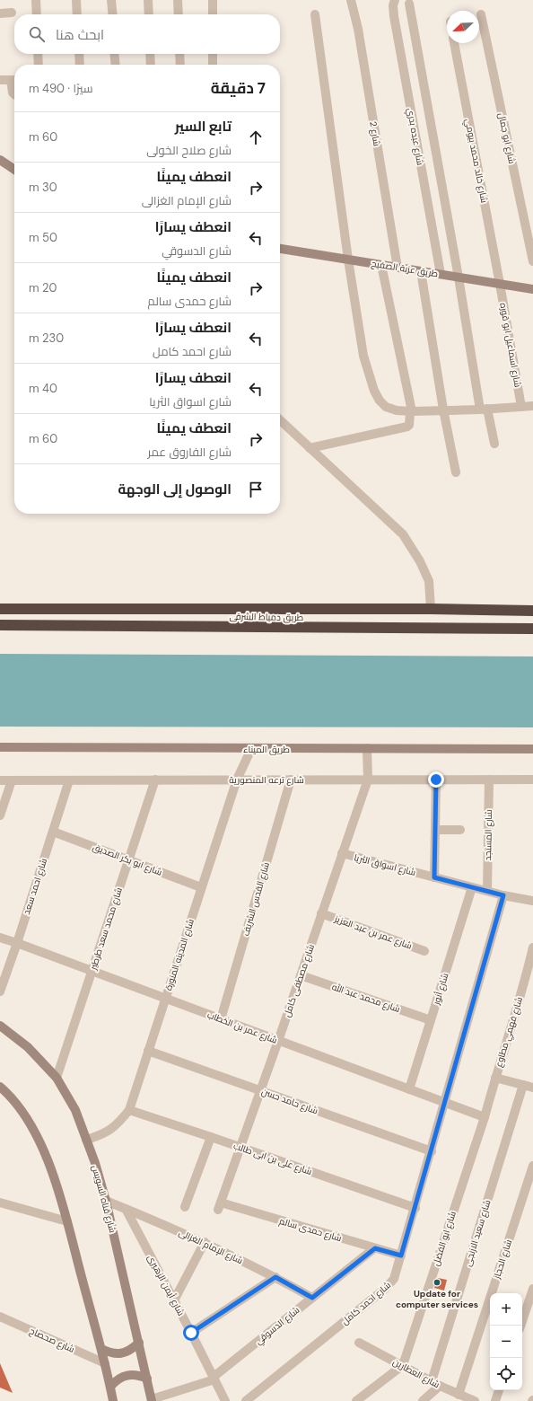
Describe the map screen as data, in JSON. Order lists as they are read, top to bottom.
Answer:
{
  "streets": {
    "highway": ["طريق دمياط الشرقى"],
    "main road": ["طريق عزبة الصفيح", "طريق الميناء", "شارع قناه السويس"],
    "street": [
      "شارع 2",
      "شارع عبده بدري",
      "شارع ابو جمال",
      "شارع خالد محمد بيومي",
      "شارع اسماعيل ابو قوره",
      "شارع ترعه المنصورية",
      "شارع المستجد",
      "شارع ابو بكر الصديق",
      "شارع اسواق الثريا",
      "شارع احمد سعد",
      "شارع القدس الشريف",
      "شارع محمد سعد طرطير",
      "شارع عمر بن عبد العزيز",
      "شارع المدينه المنورة",
      "شارع مصطفى كامل",
      "شارع أنور",
      "شارع محمد عبد الله",
      "شارع عمر بن الخطاب",
      "شارع فهمي مطاوع",
      "شارع حامد حسن",
      "شارع على بن ابى طالب",
      "شارع حمدى سالم",
      "شارع سعيد الازنجى",
      "شارع ابو الفضل",
      "شارع الإمام الغزالى",
      "شارع الحجاز",
      "شارع أيمن الزهيرى",
      "شارع احمد كامل",
      "شارع الدسوقي",
      "شارع صحصاح",
      "شارع العطارين"
    ]
  },
  "crossings": [
    ["شارع 2", "طريق عزبة الصفيح"],
    ["شارع عبده بدري", "طريق عزبة الصفيح"],
    ["شارع خالد محمد بيومي", "طريق عزبة الصفيح"],
    ["شارع خالد محمد بيومي", "شارع اسماعيل ابو قوره"],
    ["طريق عزبة الصفيح", "شارع اسماعيل ابو قوره"],
    ["طريق الميناء", "شارع المدينه المنورة"],
    ["طريق الميناء", "شارع مصطفى كامل"],
    ["شارع ترعه المنصورية", "شارع المستجد"],
    ["شارع ترعه المنصورية", "شارع احمد سعد"],
    ["شارع ترعه المنصورية", "شارع القدس الشريف"],
    ["شارع ترعه المنصورية", "شارع محمد سعد طرطير"],
    ["شارع ترعه المنصورية", "شارع المدينه المنورة"],
    ["شارع ترعه المنصورية", "شارع مصطفى كامل"],
    ["شارع المستجد", "شارع اسواق الثريا"],
    ["شارع ابو بكر الصديق", "شارع احمد سعد"],
    ["شارع ابو بكر الصديق", "شارع محمد سعد طرطير"],
    ["شارع ابو بكر الصديق", "شارع المدينه المنورة"],
    ["شارع اسواق الثريا", "شارع مصطفى كامل"],
    ["شارع اسواق الثريا", "شارع أنور"],
    ["شارع اسواق الثريا", "شارع احمد كامل"],
    ["شارع احمد سعد", "شارع عمر بن الخطاب"],
    ["شارع القدس الشريف", "شارع عمر بن الخطاب"],
    ["شارع محمد سعد طرطير", "شارع عمر بن الخطاب"],
    ["شارع محمد سعد طرطير", "شارع قناه السويس"],
    ["شارع عمر بن عبد العزيز", "شارع مصطفى كامل"],
    ["شارع المدينه المنورة", "شارع عمر بن الخطاب"],
    ["شارع المدينه المنورة", "شارع حامد حسن"],
    ["شارع المدينه المنورة", "شارع على بن ابى طالب"],
    ["شارع المدينه المنورة", "شارع قناه السويس"],
    ["شارع مصطفى كامل", "شارع محمد عبد الله"],
    ["شارع مصطفى كامل", "شارع عمر بن الخطاب"],
    ["شارع مصطفى كامل", "شارع حامد حسن"],
    ["شارع مصطفى كامل", "شارع على بن ابى طالب"],
    ["شارع مصطفى كامل", "شارع حمدى سالم"],
    ["شارع أنور", "شارع محمد عبد الله"],
    ["شارع أنور", "شارع عمر بن الخطاب"],
    ["شارع عمر بن الخطاب", "شارع فهمي مطاوع"],
    ["شارع عمر بن الخطاب", "شارع ابو الفضل"],
    ["شارع عمر بن الخطاب", "شارع احمد كامل"],
    ["شارع فهمي مطاوع", "شارع ابو الفضل"],
    ["شارع حامد حسن", "شارع احمد كامل"],
    ["شارع على بن ابى طالب", "شارع احمد كامل"],
    ["شارع قناه السويس", "شارع الإمام الغزالى"],
    ["شارع حمدى سالم", "شارع احمد كامل"],
    ["شارع حمدى سالم", "شارع الدسوقي"],
    ["شارع سعيد الازنجى", "شارع العطارين"],
    ["شارع ابو الفضل", "شارع العطارين"],
    ["شارع الإمام الغزالى", "شارع أيمن الزهيرى"],
    ["شارع الإمام الغزالى", "شارع الدسوقي"],
    ["شارع الحجاز", "شارع العطارين"],
    ["شارع أيمن الزهيرى", "شارع الدسوقي"]
  ],
  "places": ["Update for computer services"],
  "north": "bottom left",
  "page": {
    "search": "ابحث هنا",
    "heading": ["7 دقيقة", "سيرًا · 490 m"],
    "list": [
      ["تابع السير", "شارع صلاح الخولى", "60 m"],
      ["انعطف يمينًا", "شارع الإمام الغزالى", "30 m"],
      ["انعطف يسارًا", "شارع الدسوقي", "50 m"],
      ["انعطف يمينًا", "شارع حمدى سالم", "20 m"],
      ["انعطف يسارًا", "شارع احمد كامل", "230 m"],
      ["انعطف يسارًا", "شارع اسواق الثريا", "40 m"],
      ["انعطف يمينًا", "شارع الفاروق عمر", "60 m"],
      "الوصول إلى الوجهة"
    ],
    "map_buttons": ["+", "−"]
  }
}
